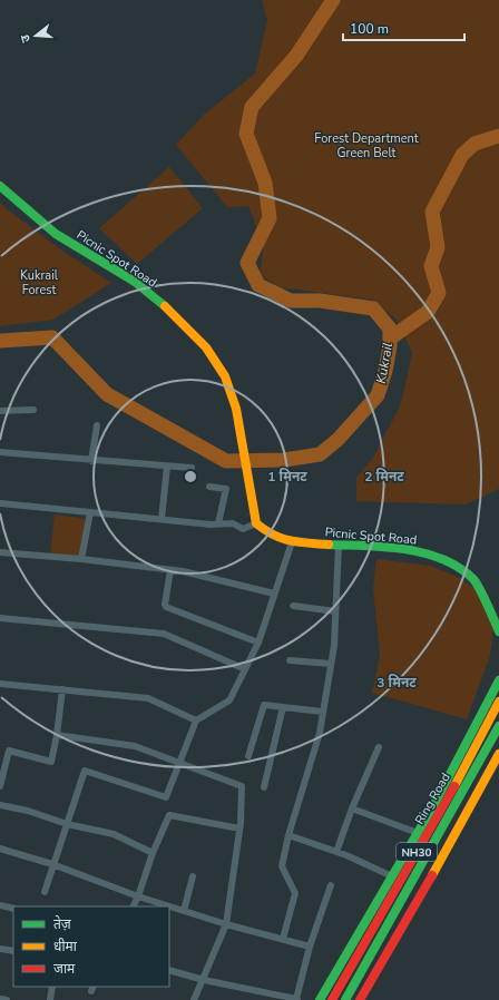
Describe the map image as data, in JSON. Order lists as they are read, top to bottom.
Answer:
{
  "streets": {
    "main road": ["Picnic Spot Road", "Ring Road", "NH30"]
  },
  "water": ["Kukrail"],
  "parks": ["Forest Department Green Belt", "Kukrail Forest"],
  "legend": ["तेज़", "धीमा", "जाम"],
  "scale_bar": "100 m",
  "north": "left",
  "rings": ["1 मिनट", "2 मिनट", "3 मिनट"]
}
